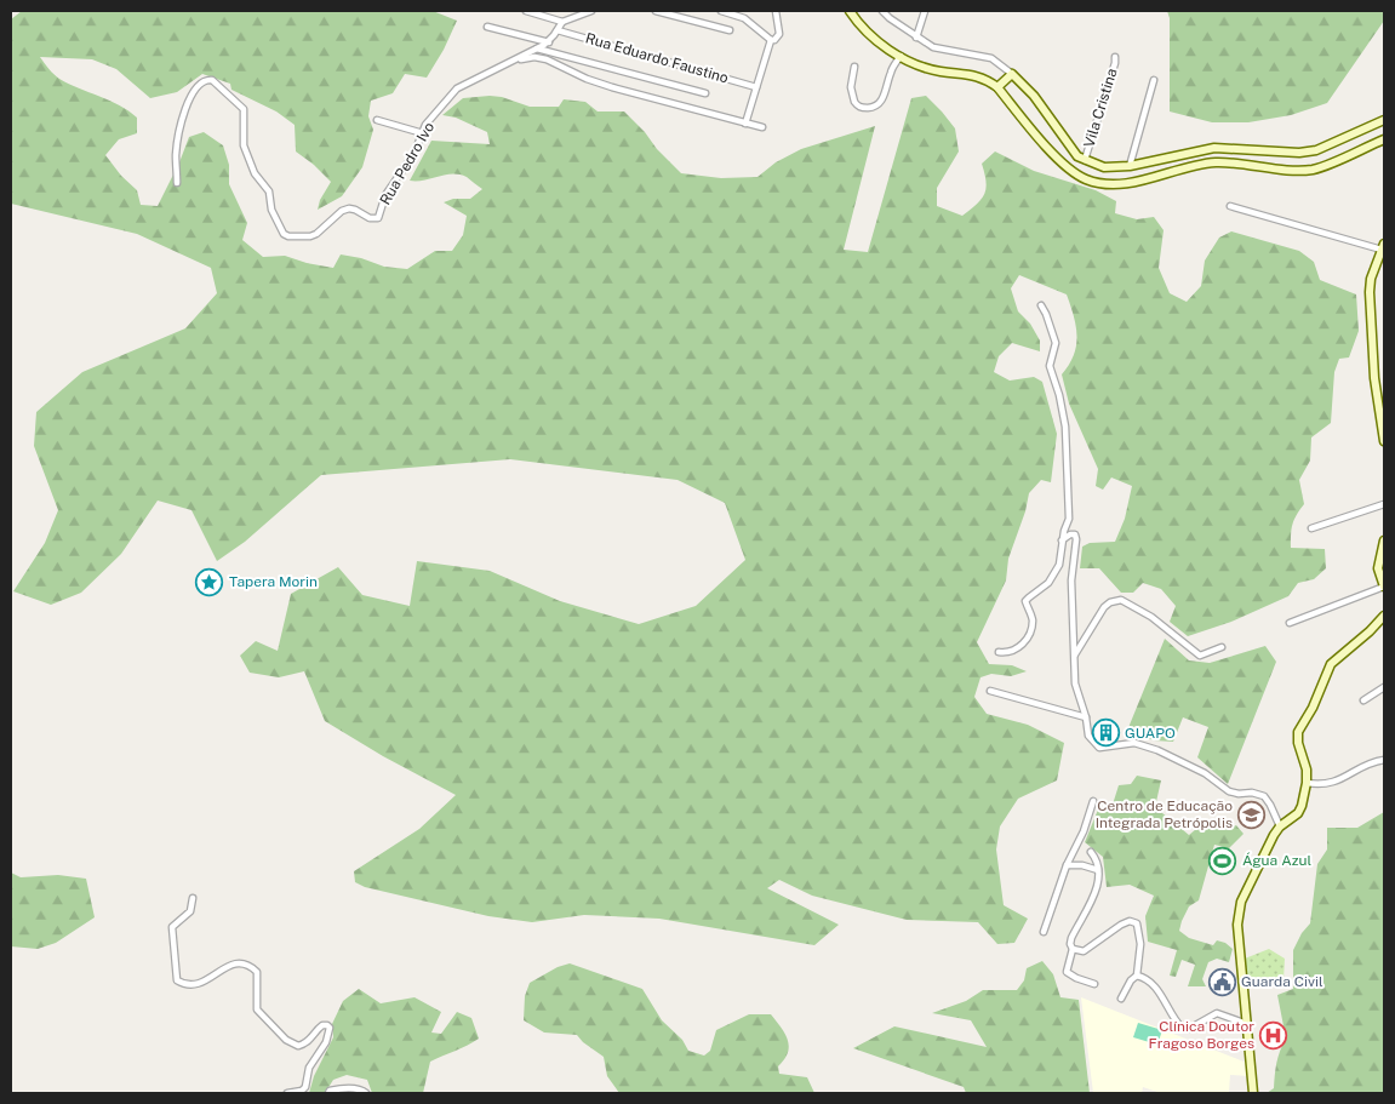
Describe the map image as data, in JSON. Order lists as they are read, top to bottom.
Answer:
{
  "streets": {
    "street": ["Rua Eduardo Faustino", "Vila Cristina", "Rua Pedro Ivo"]
  },
  "crossings": [
    ["Rua Eduardo Faustino", "Rua Pedro Ivo"]
  ],
  "places": {
    "place": ["Tapera Morin"],
    "building": ["GUAPO"],
    "school or university": ["Centro de Educação Integrada Petrópolis"],
    "sports": ["Água Azul"],
    "public building": ["Guarda Civil"],
    "hospital": ["Clínica Doutor Fragoso Borges"]
  }
}
